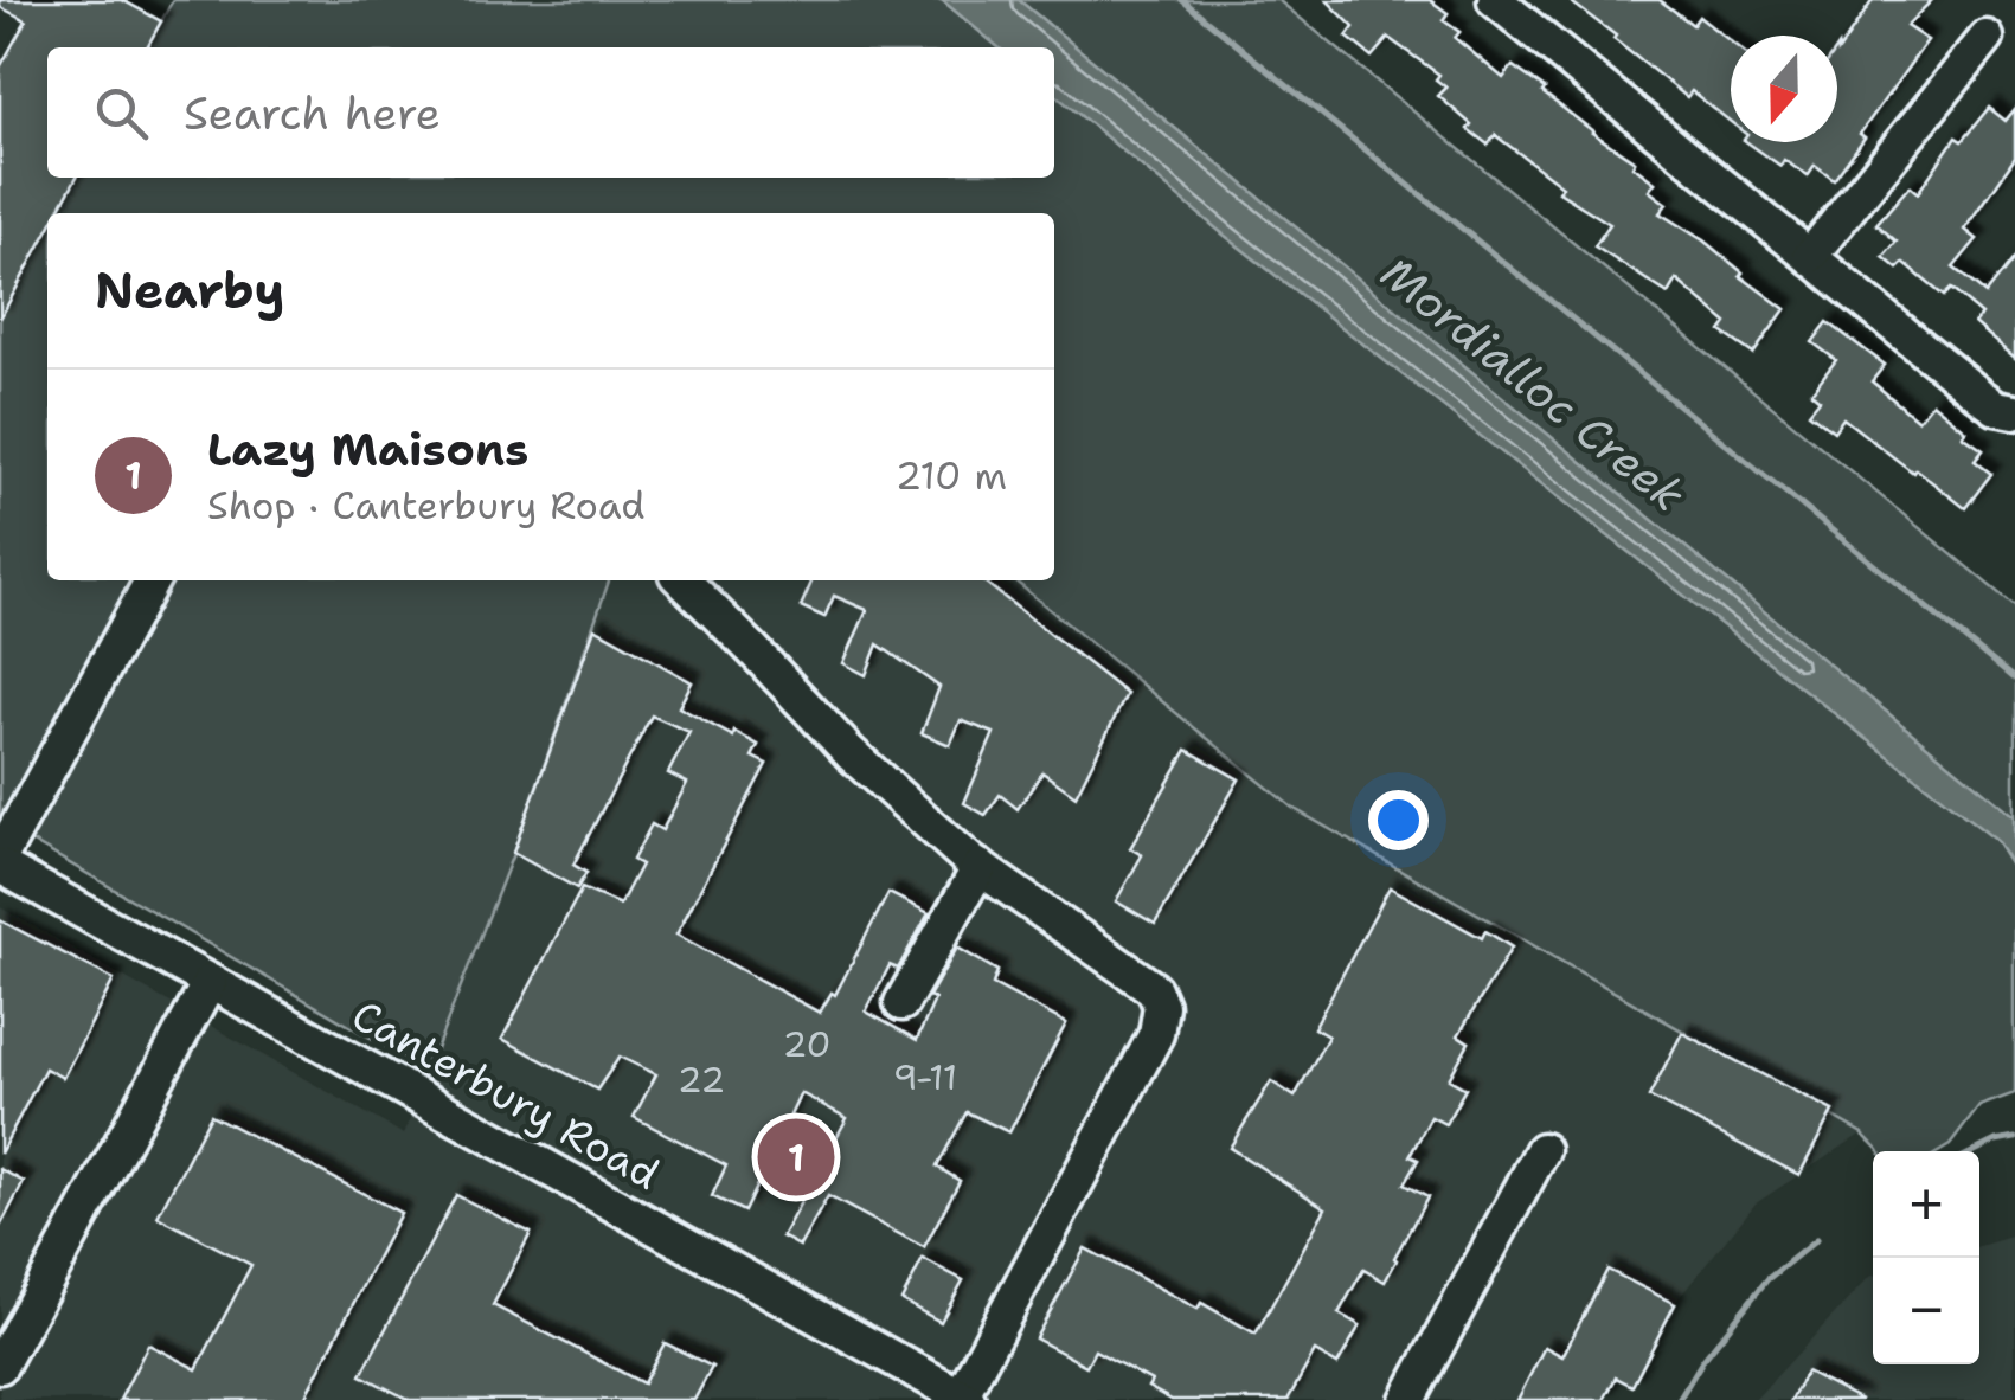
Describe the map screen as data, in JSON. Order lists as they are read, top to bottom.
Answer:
{
  "streets": {
    "street": ["Canterbury Road"]
  },
  "water": ["Mordialloc Creek"],
  "house_numbers": ["20", "9-11", "22"],
  "north": "bottom",
  "page": {
    "search": "Search here",
    "heading": "Nearby",
    "list": [
      {
        "mark": "1",
        "name": "Lazy Maisons",
        "note": "Shop · Canterbury Road",
        "value": "210 m"
      }
    ],
    "pins": "1",
    "map_buttons": ["+", "−"]
  }
}
